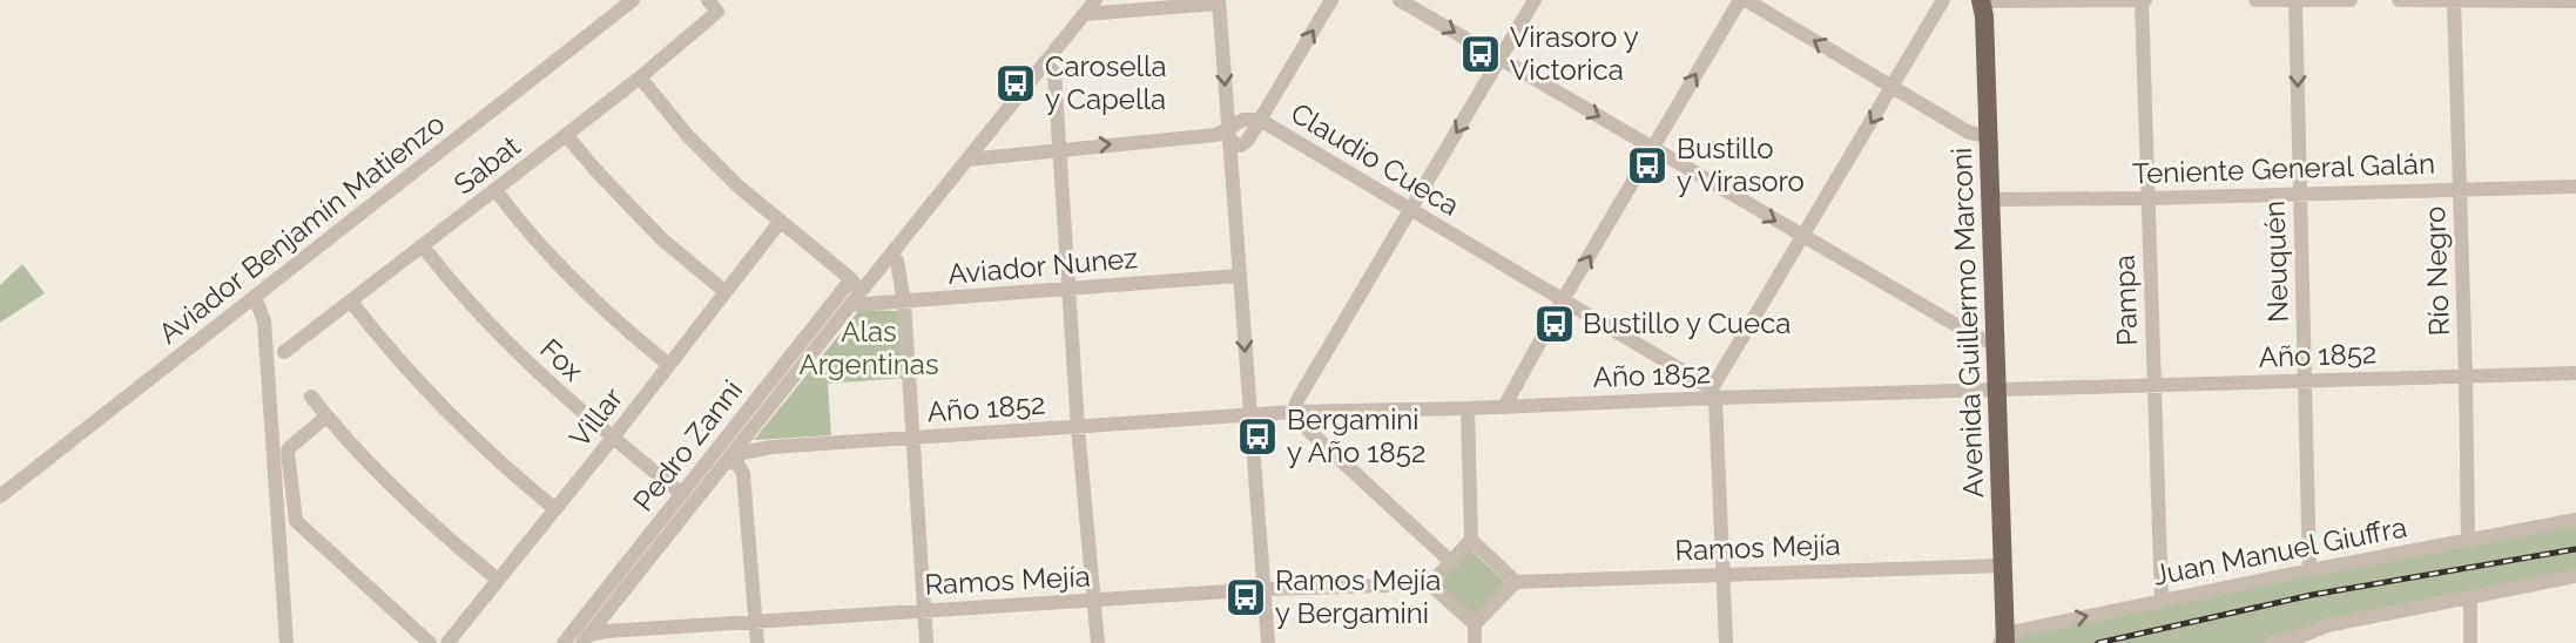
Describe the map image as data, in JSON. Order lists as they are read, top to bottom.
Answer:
{
  "streets": {
    "main road": ["Avenida Guillermo Marconi"],
    "street": [
      "Claudio Cueca",
      "Sabat",
      "Teniente General Galán",
      "Aviador Benjamín Matienzo",
      "Neuquén",
      "Aviador Nunez",
      "Río Negro",
      "Pampa",
      "Año 1852",
      "Fox",
      "Villar",
      "Pedro Zanni",
      "Ramos Mejía",
      "Juan Manuel Giuffra"
    ]
  },
  "crossings": [
    ["Claudio Cueca", "Año 1852"],
    ["Sabat", "Fox"],
    ["Teniente General Galán", "Neuquén"],
    ["Teniente General Galán", "Río Negro"],
    ["Teniente General Galán", "Pampa"],
    ["Teniente General Galán", "Avenida Guillermo Marconi"],
    ["Neuquén", "Año 1852"],
    ["Neuquén", "Juan Manuel Giuffra"],
    ["Río Negro", "Año 1852"],
    ["Río Negro", "Juan Manuel Giuffra"],
    ["Pampa", "Año 1852"],
    ["Pampa", "Juan Manuel Giuffra"],
    ["Avenida Guillermo Marconi", "Año 1852"],
    ["Avenida Guillermo Marconi", "Ramos Mejía"],
    ["Avenida Guillermo Marconi", "Juan Manuel Giuffra"],
    ["Fox", "Villar"],
    ["Fox", "Pedro Zanni"]
  ],
  "parks": ["Alas Argentinas"],
  "places": {
    "bus stop": [
      "Virasoro y Victorica",
      "Carosella y Capella",
      "Bustillo y Virasoro",
      "Bustillo y Cueca",
      "Bergamini y Año 1852",
      "Ramos Mejía y Bergamini"
    ]
  }
}
